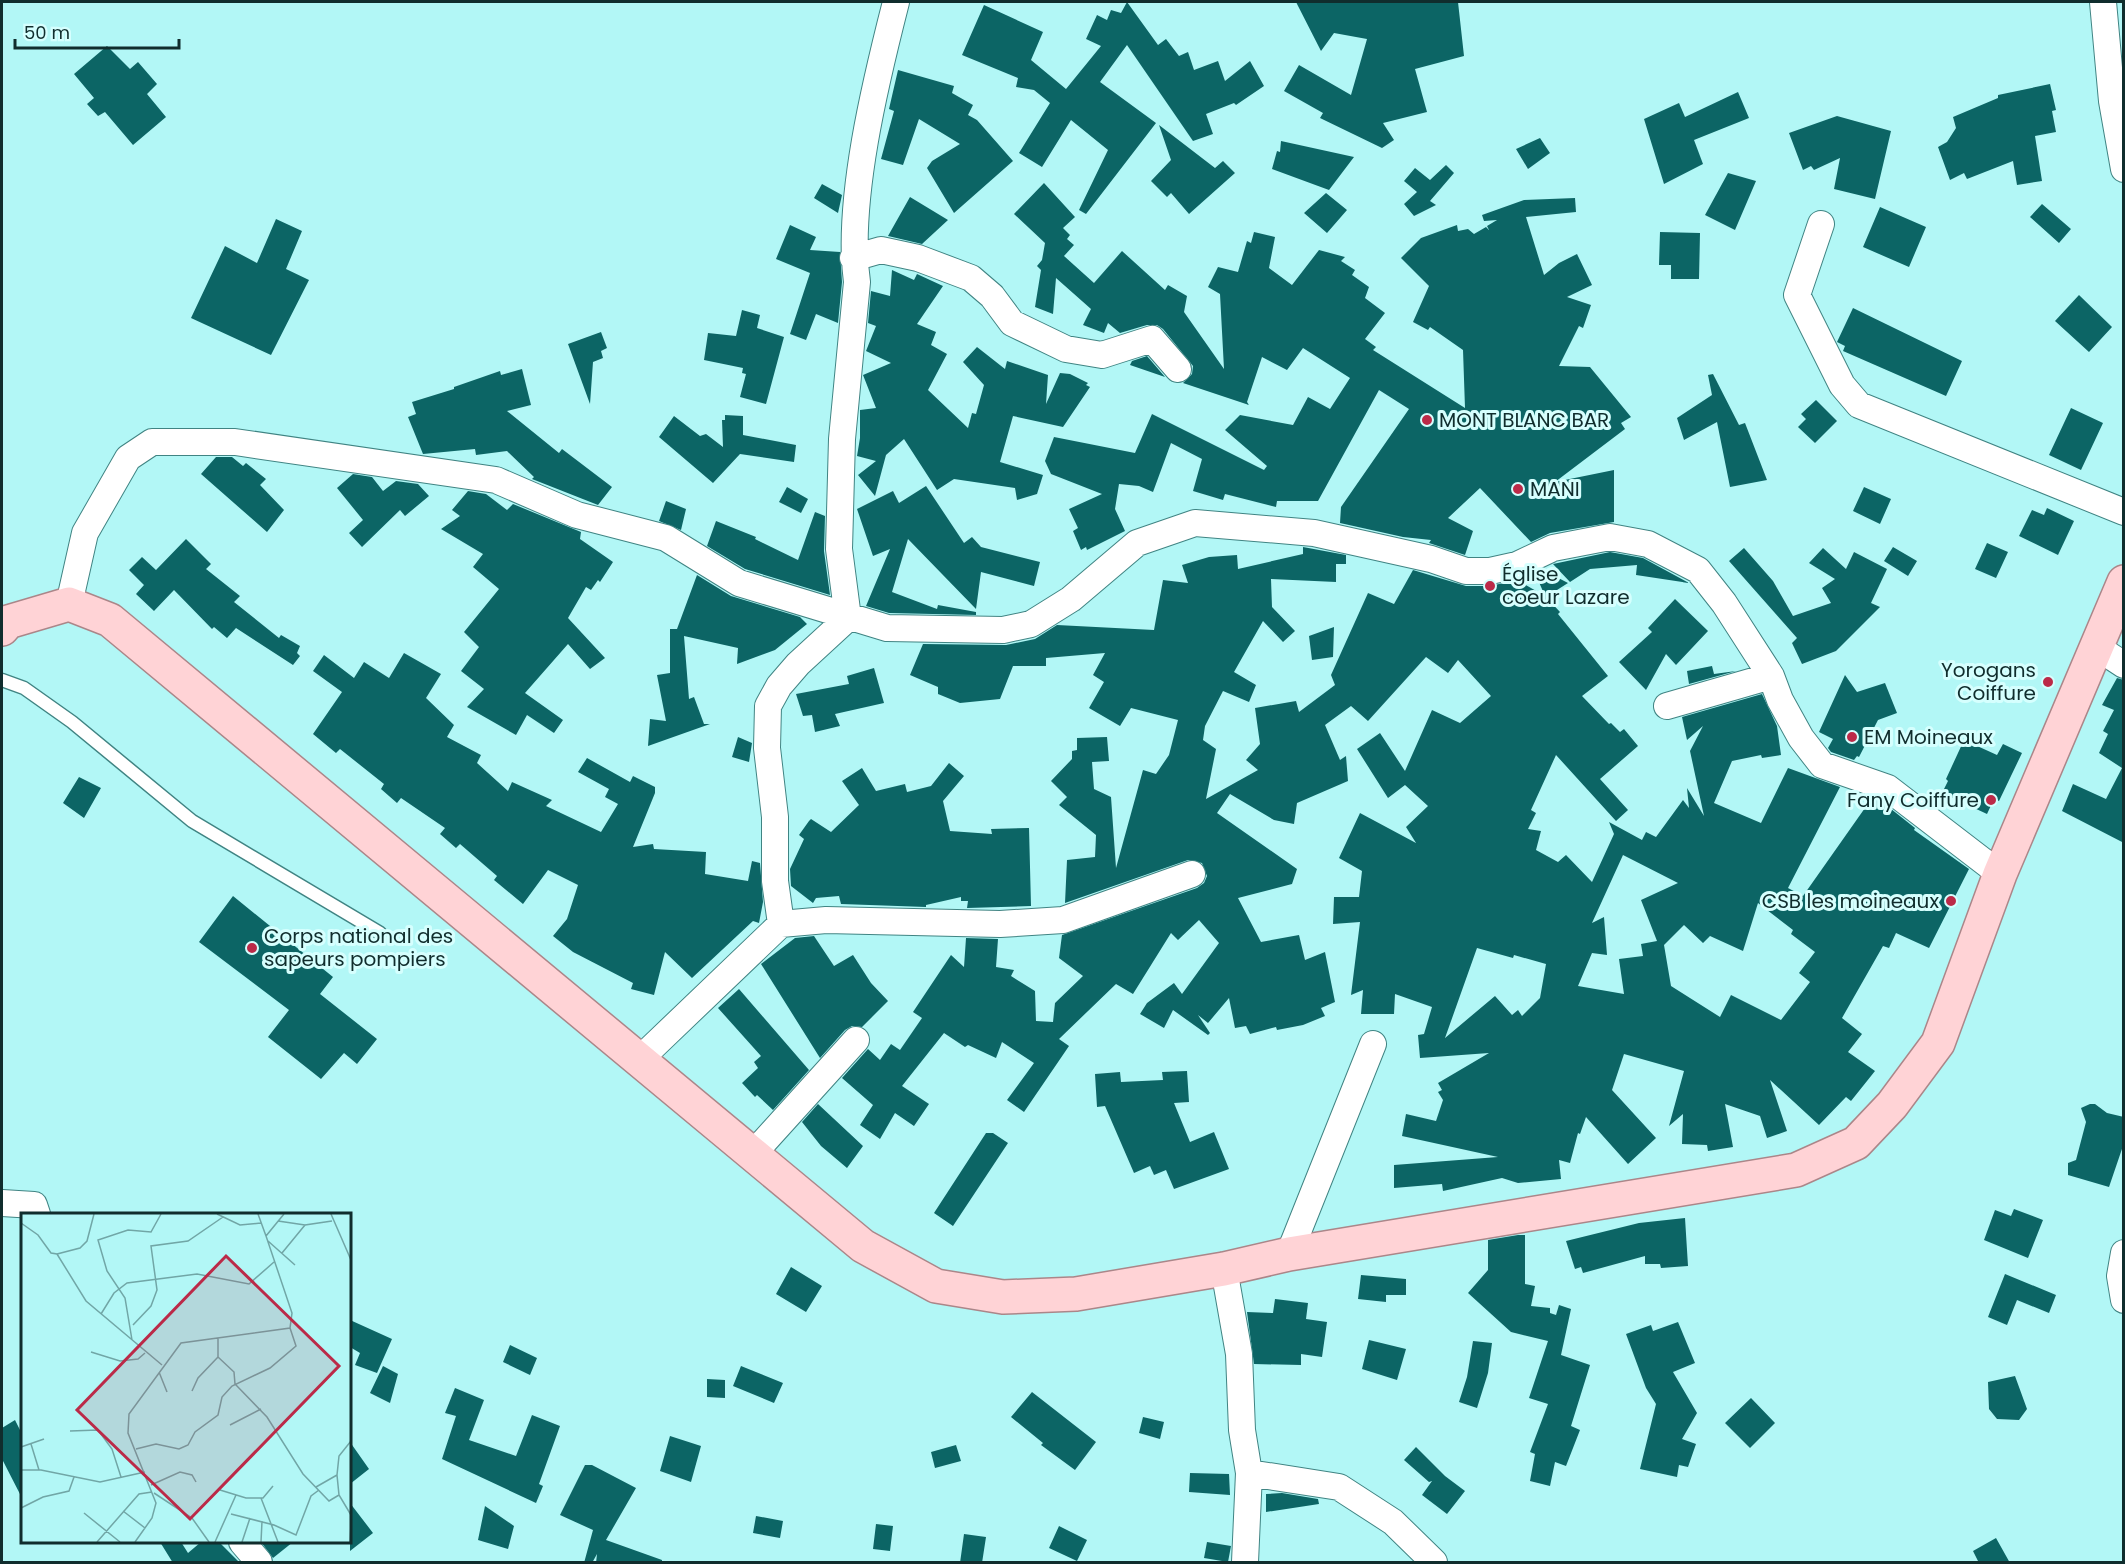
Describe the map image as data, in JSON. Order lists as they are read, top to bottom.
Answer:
{
  "places": [
    "MONT BLANC BAR",
    "MANI",
    "Église coeur Lazare",
    "Yorogans Coiffure",
    "EM Moineaux",
    "Fany Coiffure",
    "CSB les moineaux",
    "Corps national des sapeurs pompiers"
  ],
  "scale_bar": "50 m"
}
